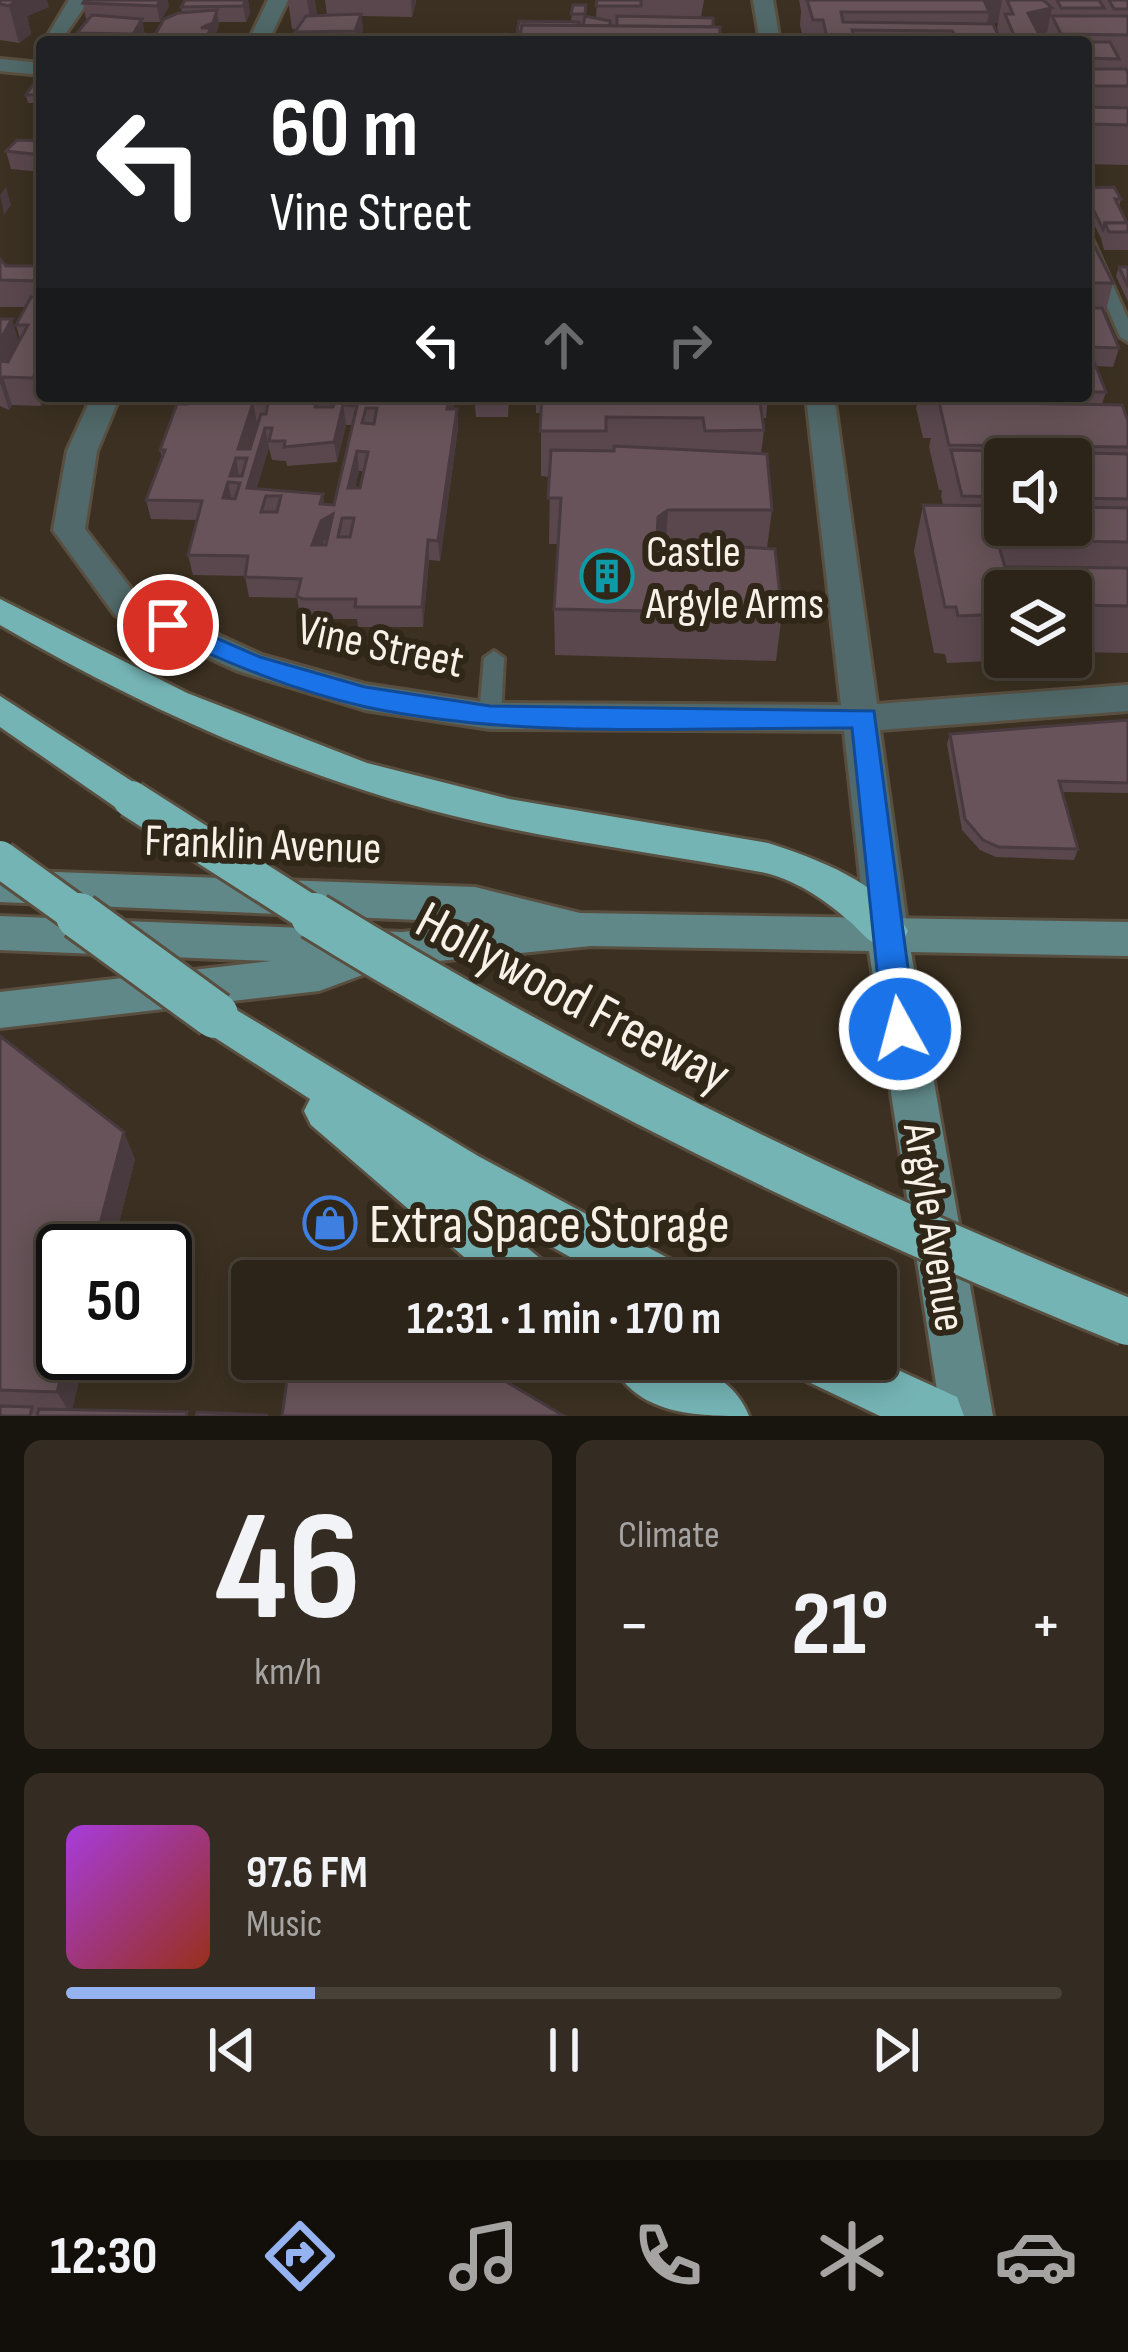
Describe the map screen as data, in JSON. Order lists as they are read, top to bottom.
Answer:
{
  "streets": {
    "highway": ["Hollywood Freeway"],
    "main road": ["Franklin Avenue", "Argyle Avenue"],
    "street": ["Vine Street"]
  },
  "crossings": [
    ["Vine Street", "Argyle Avenue"],
    ["Franklin Avenue", "Argyle Avenue"]
  ],
  "places": {
    "building": ["Castle Argyle Arms"],
    "shop": ["Extra Space Storage"]
  },
  "page": {
    "turn": ["60 m", "Vine Street"],
    "limit": "50",
    "trip": "12:31 · 1 min · 170 m",
    "tile": [
      ["46", "km/h"],
      "Climate"
    ],
    "heat": ["−", "21°", "+"],
    "song": ["97.6 FM", "Music"],
    "tabs": "12:30"
  }
}
